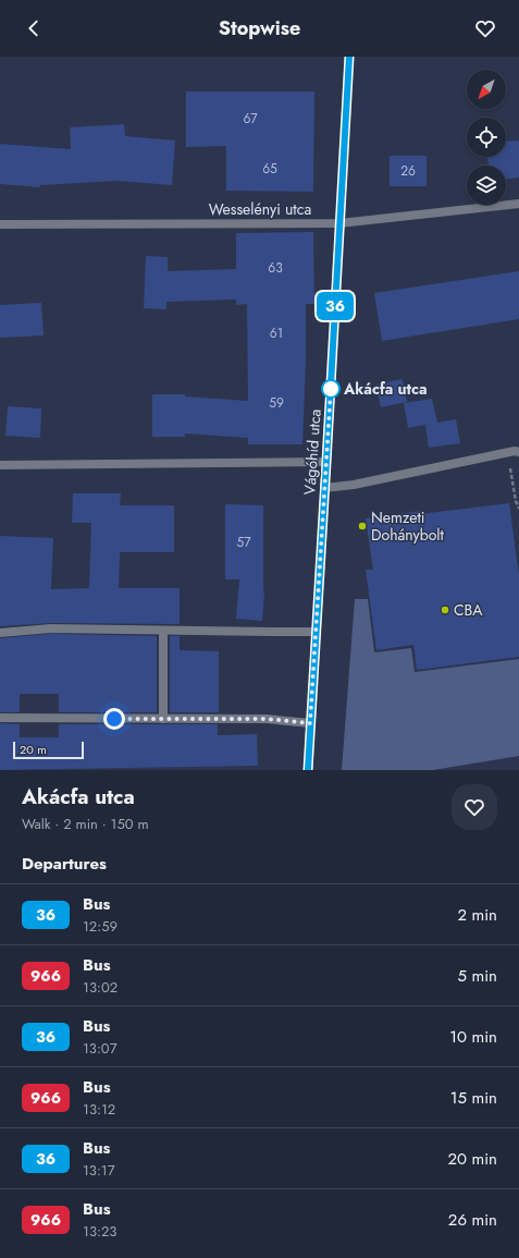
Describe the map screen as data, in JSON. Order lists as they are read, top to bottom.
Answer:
{
  "streets": {
    "street": ["Wesselényi utca", "Vágóhíd utca"]
  },
  "crossings": [
    ["Wesselényi utca", "Vágóhíd utca"]
  ],
  "places": ["Akácfa utca", "Nemzeti Dohánybolt", "CBA"],
  "lines": ["bus line 36"],
  "house_numbers": [
    "67",
    "65",
    "26",
    "63",
    "61",
    "59",
    "57"
  ],
  "scale_bar": "20 m",
  "north": "bottom left",
  "page": {
    "header": "Stopwise",
    "on_map": "36",
    "scale": "20 m",
    "heading": [
      ["Akácfa utca", "Walk · 2 min · 150 m"],
      "Departures"
    ],
    "list": [
      {
        "mark": "36",
        "name": "Bus",
        "note": "12:59",
        "value": "2 min"
      },
      {
        "mark": "966",
        "name": "Bus",
        "note": "13:02",
        "value": "5 min"
      },
      {
        "mark": "36",
        "name": "Bus",
        "note": "13:07",
        "value": "10 min"
      },
      {
        "mark": "966",
        "name": "Bus",
        "note": "13:12",
        "value": "15 min"
      },
      {
        "mark": "36",
        "name": "Bus",
        "note": "13:17",
        "value": "20 min"
      },
      {
        "mark": "966",
        "name": "Bus",
        "note": "13:23",
        "value": "26 min"
      }
    ]
  }
}
